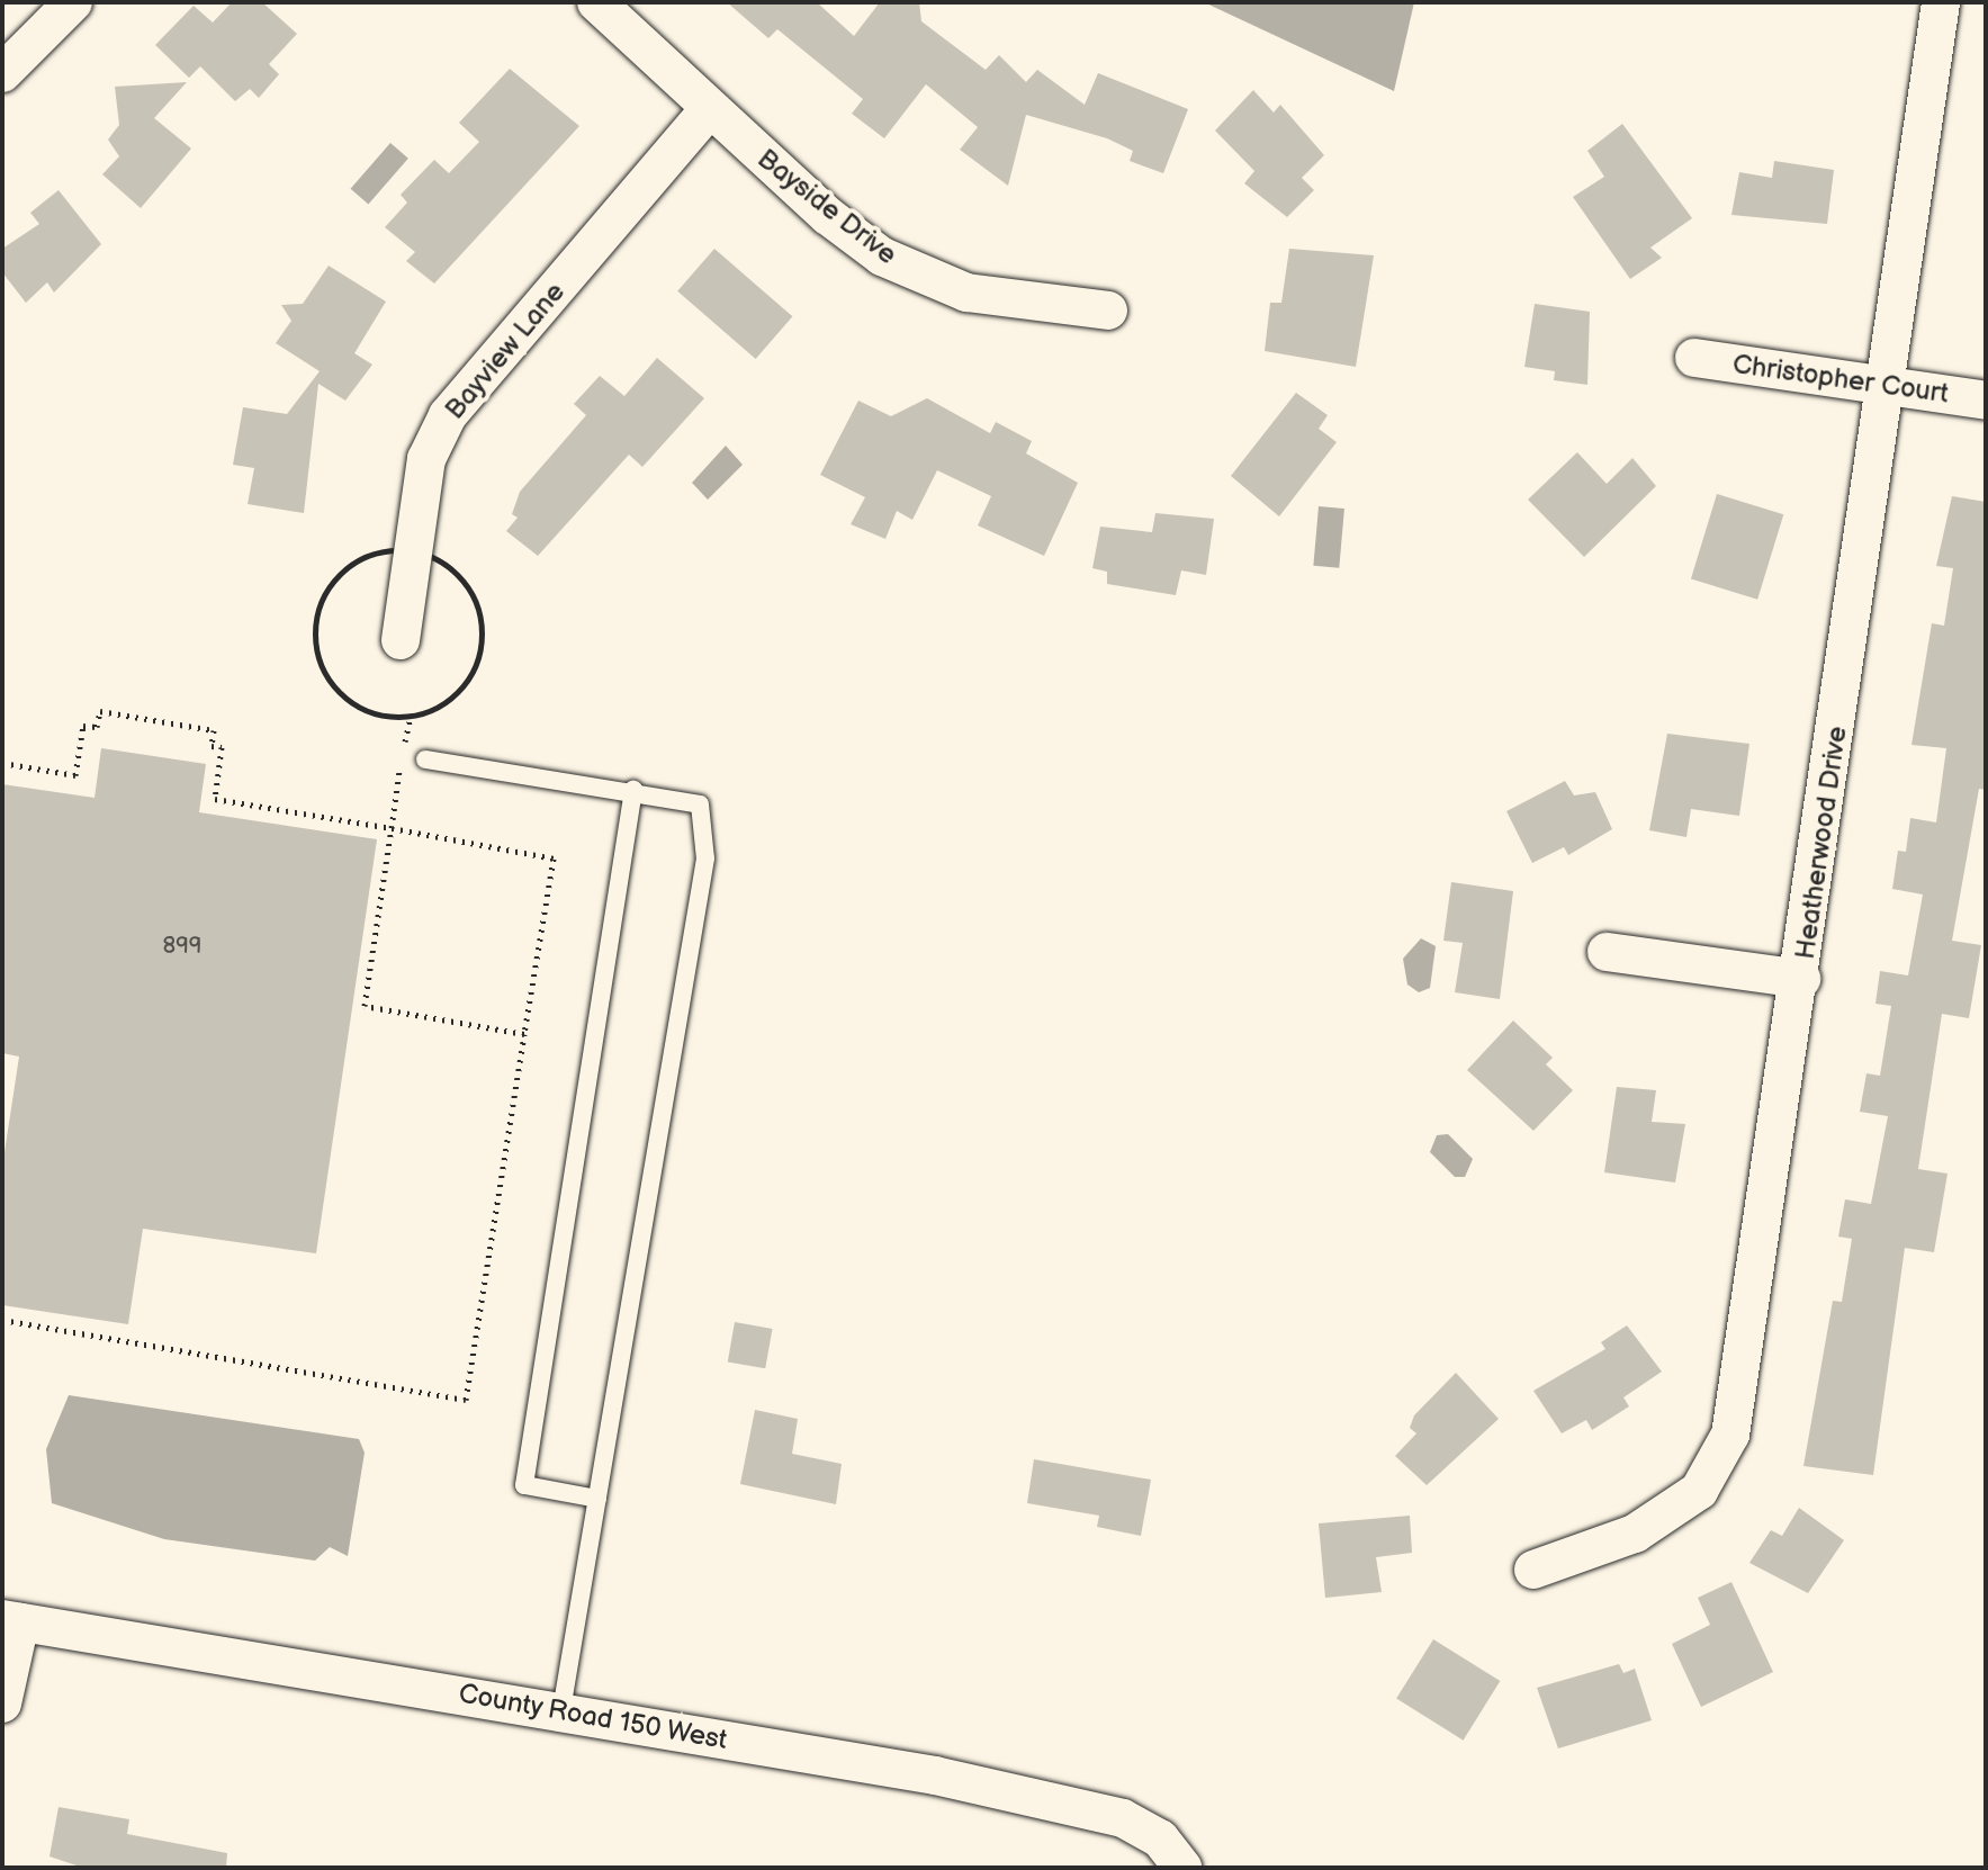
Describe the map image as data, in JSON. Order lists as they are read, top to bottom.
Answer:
{
  "streets": {
    "street": [
      "Bayside Drive",
      "Bayview Lane",
      "Christopher Court",
      "Heatherwood Drive",
      "County Road 150 West"
    ]
  },
  "crossings": [
    ["Bayside Drive", "Bayview Lane"],
    ["Christopher Court", "Heatherwood Drive"]
  ],
  "house_numbers": ["899"]
}
